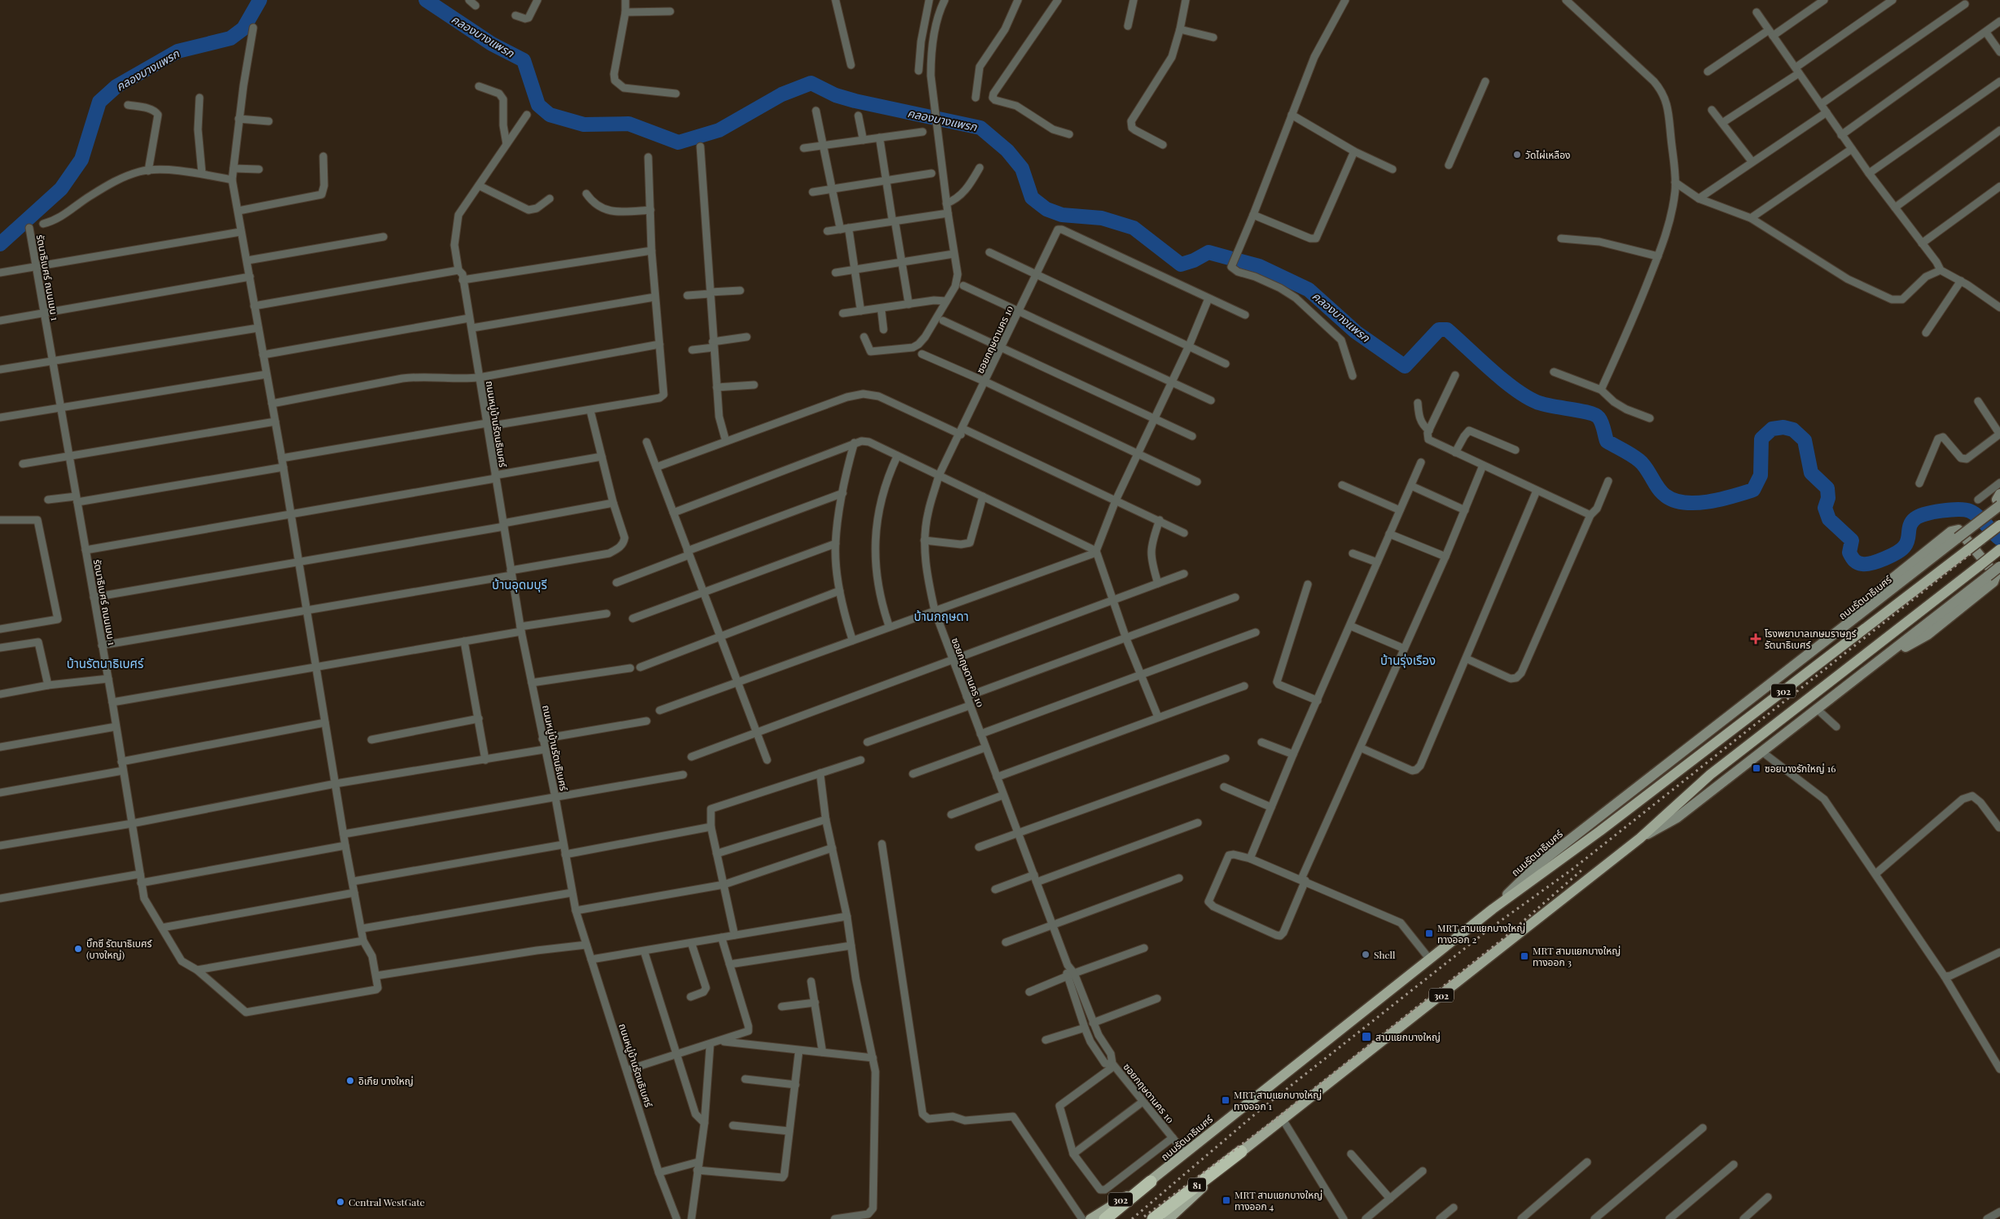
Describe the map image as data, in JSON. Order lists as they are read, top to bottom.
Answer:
{
  "streets": {
    "highway": ["81"],
    "main road": ["ถนนรัตนาธิเบศร์", "302"],
    "street": ["รัตนาธิเบศร์ ถนนเมน 1", "ซอยกฤษดานคร 10", "ถนนหมู่บ้านรัตนธิเบศร์"]
  },
  "crossings": [
    ["ซอยกฤษดานคร 10", "ถนนรัตนาธิเบศร์"],
    ["ถนนรัตนาธิเบศร์", "302"],
    ["302", "81"]
  ],
  "districts": [
    "บ้านอุดมบุรี",
    "บ้านกฤษดา",
    "บ้านรุ่งเรือง",
    "บ้านรัตนาธิเบศร์"
  ],
  "water": ["คลองบางแพรก"],
  "places": {
    "other": [
      "วัดไผ่เหลือง",
      "บิ๊กซี รัตนาธิเบศร์ (บางใหญ่)",
      "Shell",
      "อิเกีย บางใหญ่",
      "Central WestGate"
    ],
    "health": ["โรงพยาบาลเกษมราษฏร์ รัตนาธิเบศร์"],
    "transit": [
      "ซอยบางรักใหญ่ 16",
      "MRT สามแยกบางใหญ่ ทางออก 2",
      "MRT สามแยกบางใหญ่ ทางออก 3",
      "สามแยกบางใหญ่",
      "MRT สามแยกบางใหญ่ ทางออก 1",
      "MRT สามแยกบางใหญ่ ทางออก 4"
    ]
  }
}
